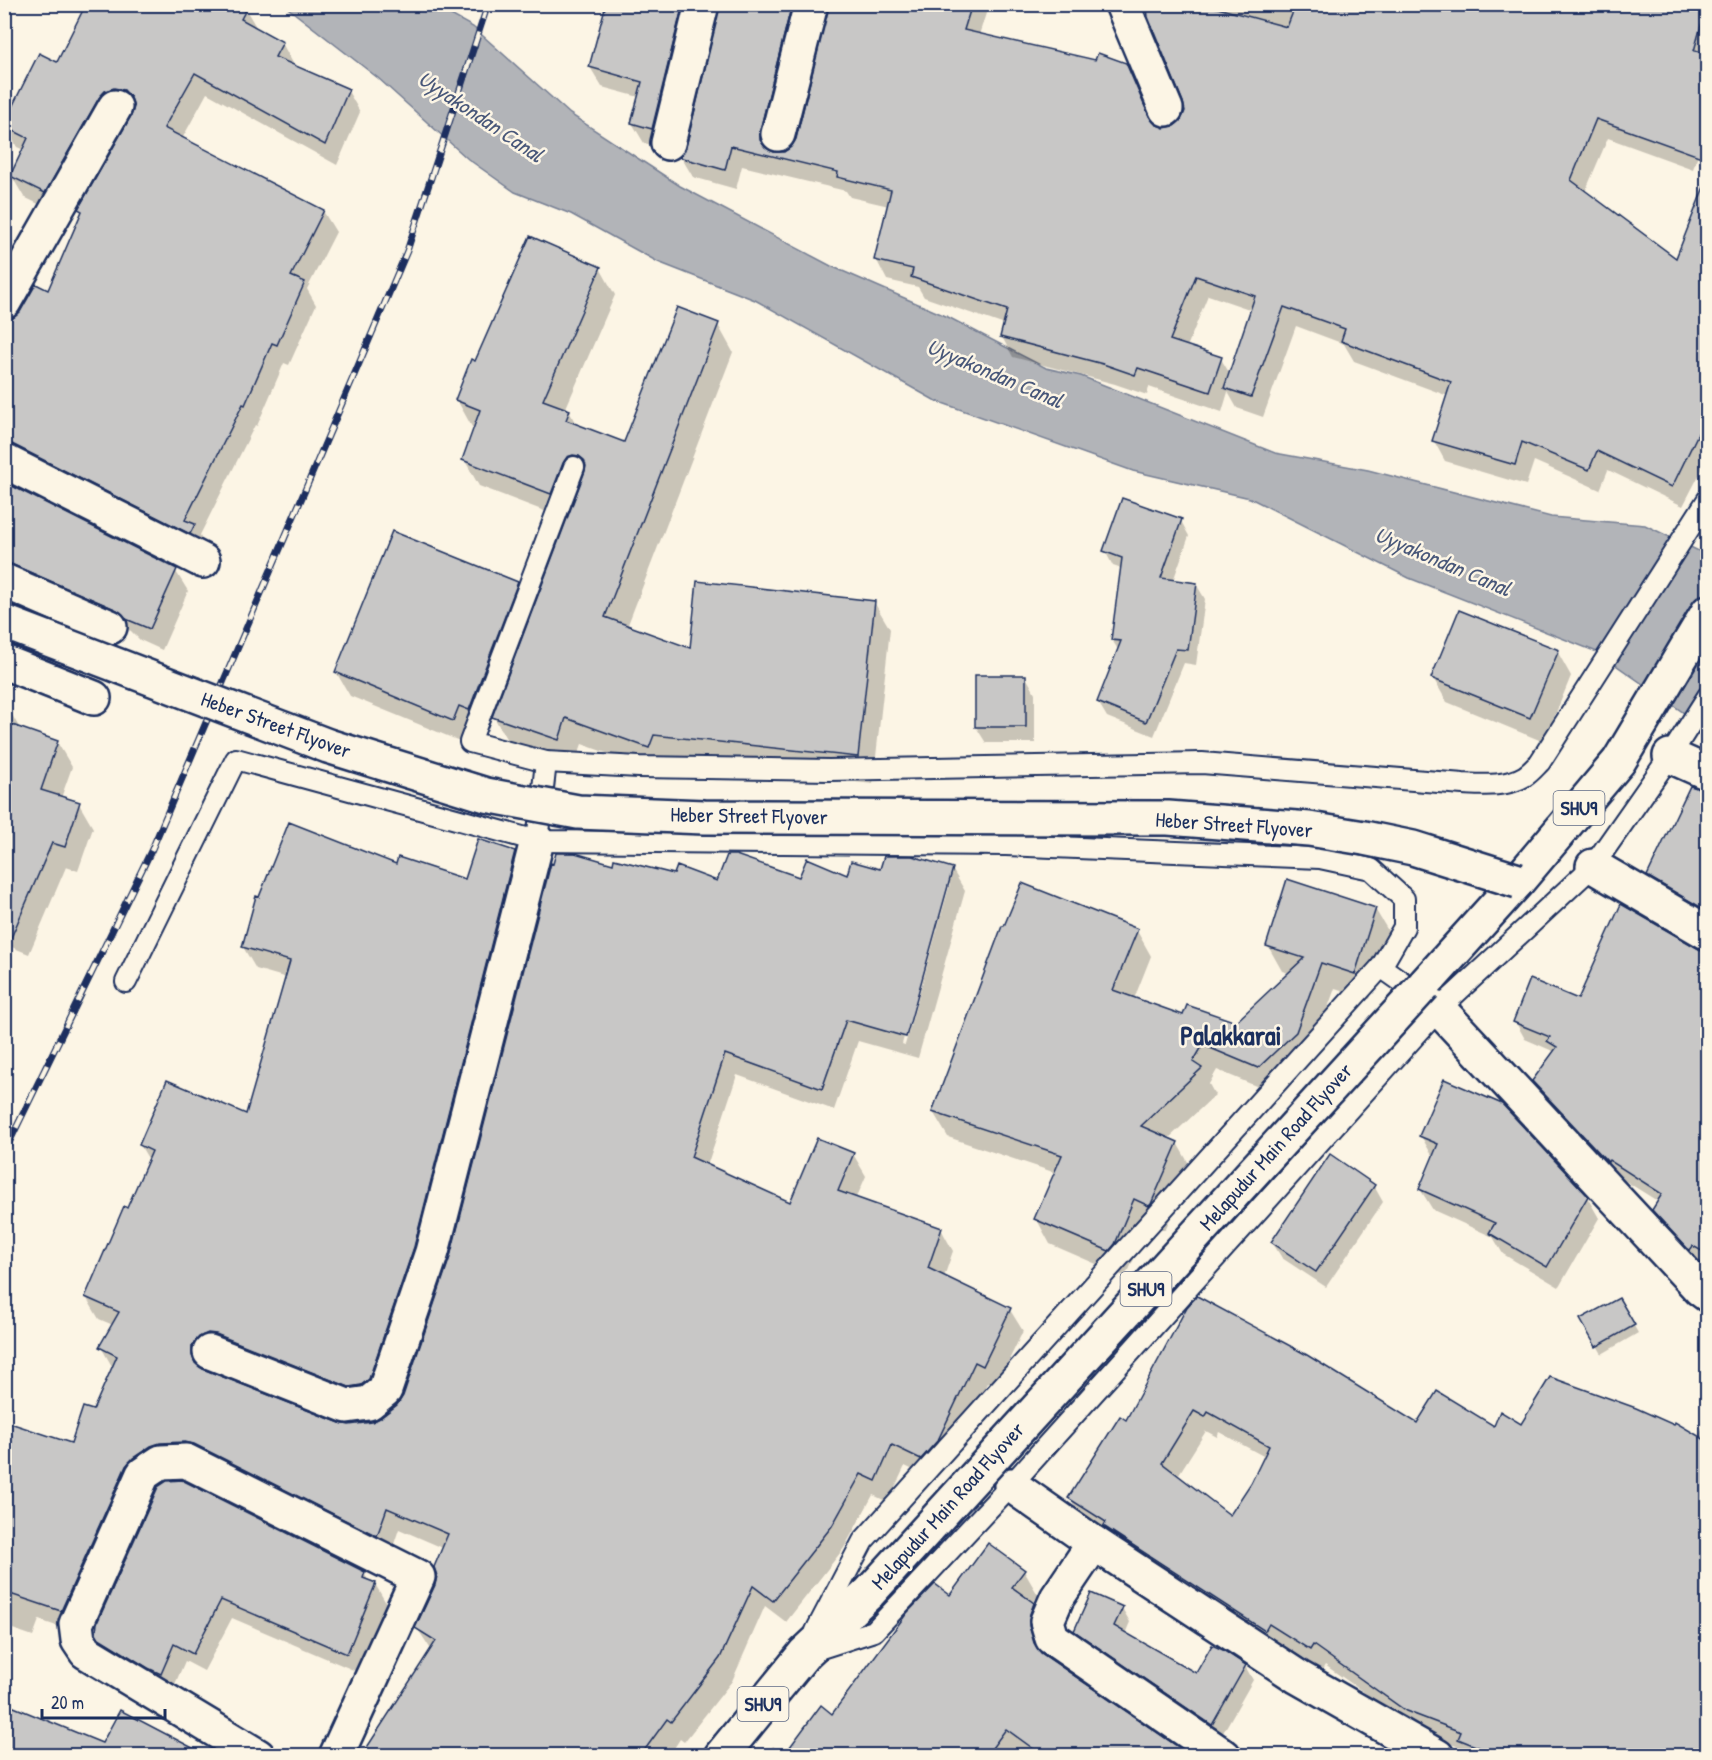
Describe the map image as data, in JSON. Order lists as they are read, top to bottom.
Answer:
{
  "streets": {
    "street": ["Heber Street Flyover", "SHU9", "Melapudur Main Road Flyover"]
  },
  "crossings": [
    ["Heber Street Flyover", "Melapudur Main Road Flyover"],
    ["SHU9", "Melapudur Main Road Flyover"]
  ],
  "districts": ["Palakkarai"],
  "water": ["Uyyakondan Canal"],
  "scale_bar": "20 m"
}
